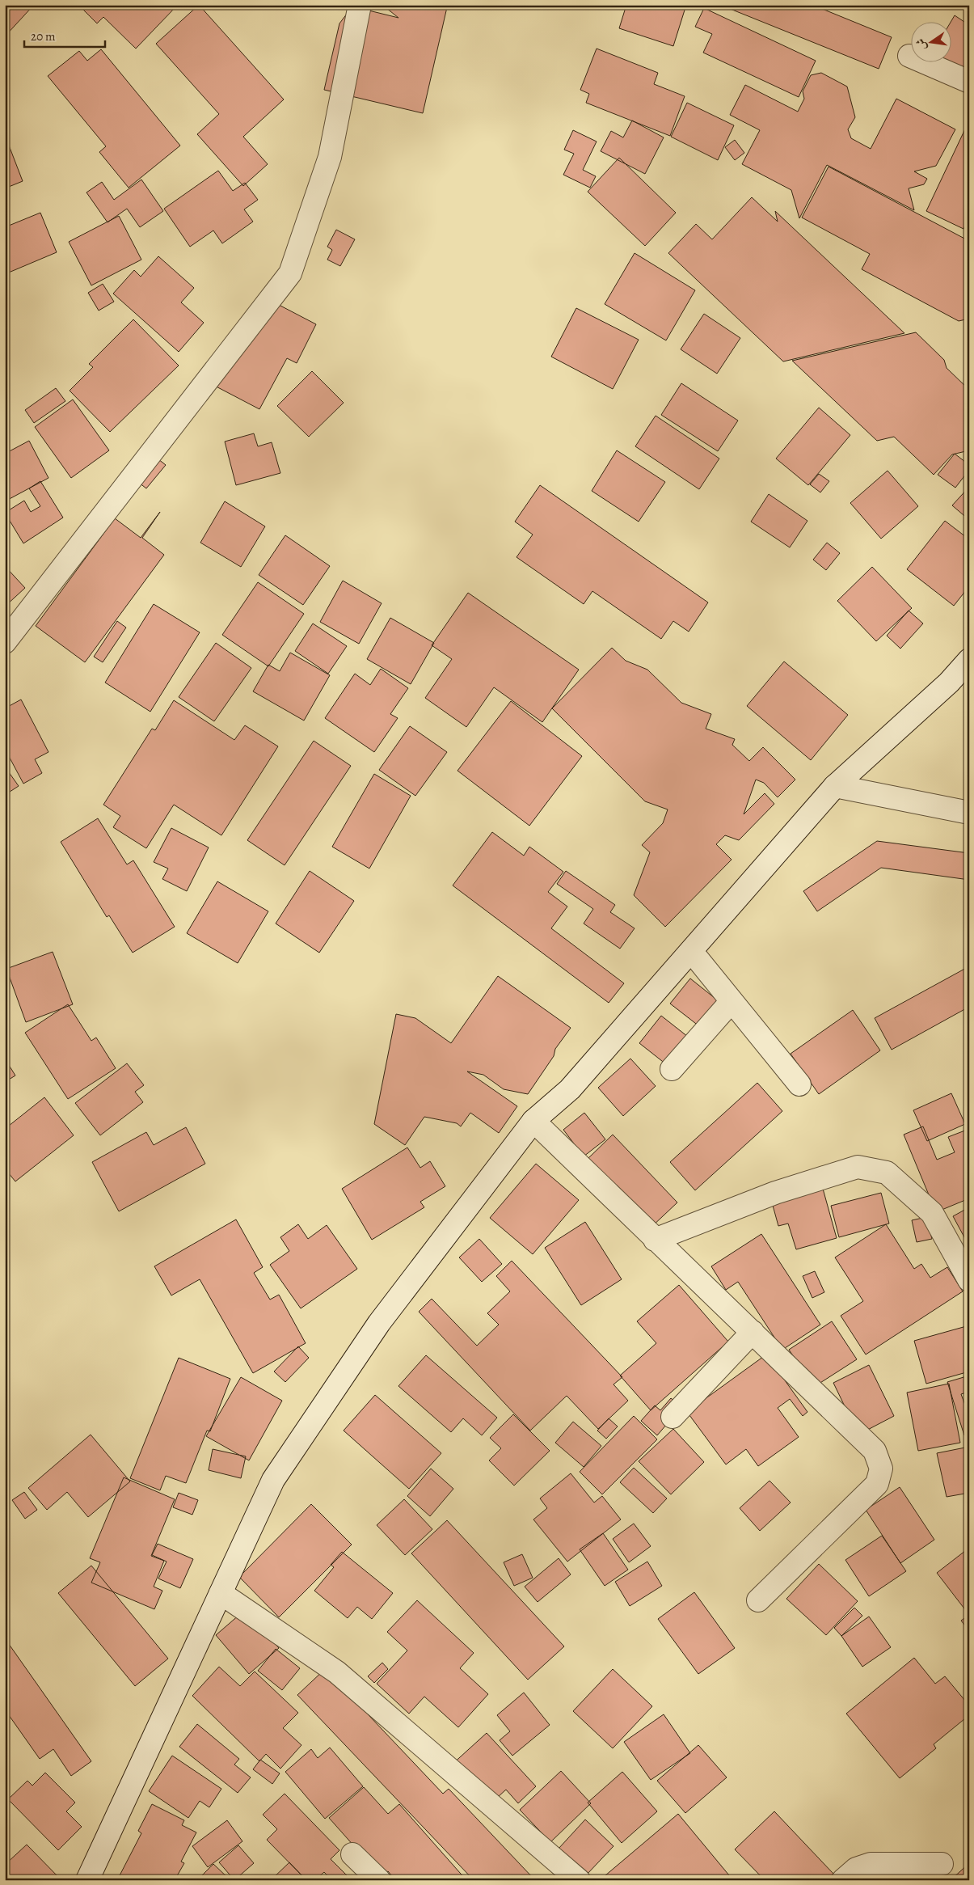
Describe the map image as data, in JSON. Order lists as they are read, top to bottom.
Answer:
{
  "scale_bar": "20 m",
  "north": "left"
}
